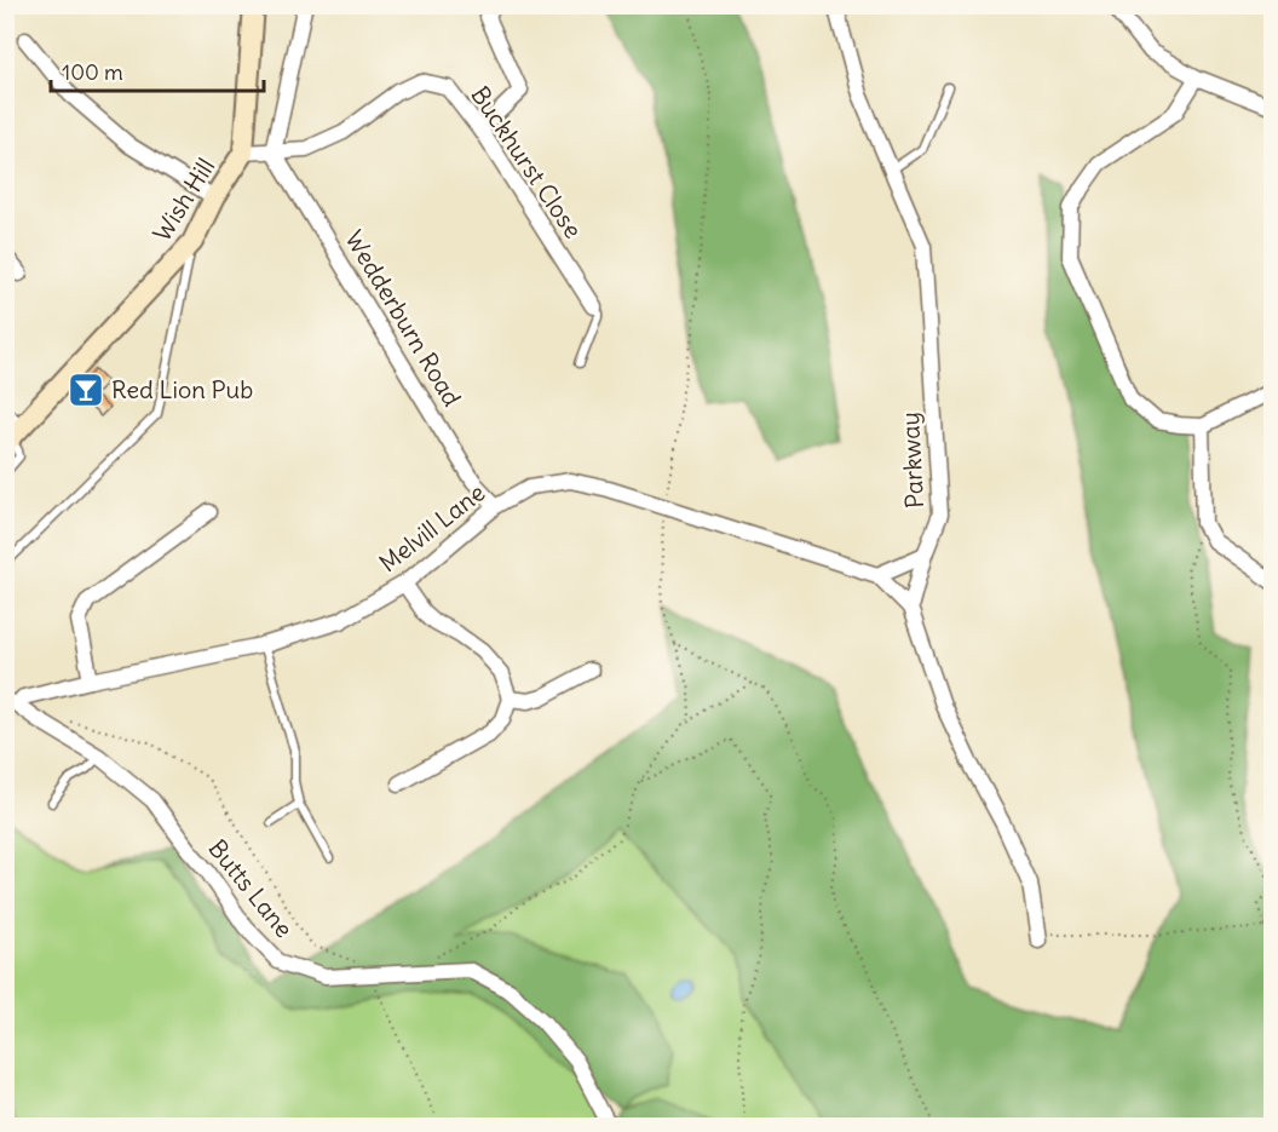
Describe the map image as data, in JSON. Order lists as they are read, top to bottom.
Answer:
{
  "streets": {
    "street": [
      "Buckhurst Close",
      "Wish Hill",
      "Wedderburn Road",
      "Parkway",
      "Melvill Lane",
      "Butts Lane"
    ]
  },
  "crossings": [
    ["Buckhurst Close", "Wish Hill"],
    ["Buckhurst Close", "Wedderburn Road"],
    ["Wedderburn Road", "Melvill Lane"],
    ["Melvill Lane", "Butts Lane"]
  ],
  "places": {
    "bar": ["Red Lion Pub"]
  },
  "scale_bar": "100 m"
}
